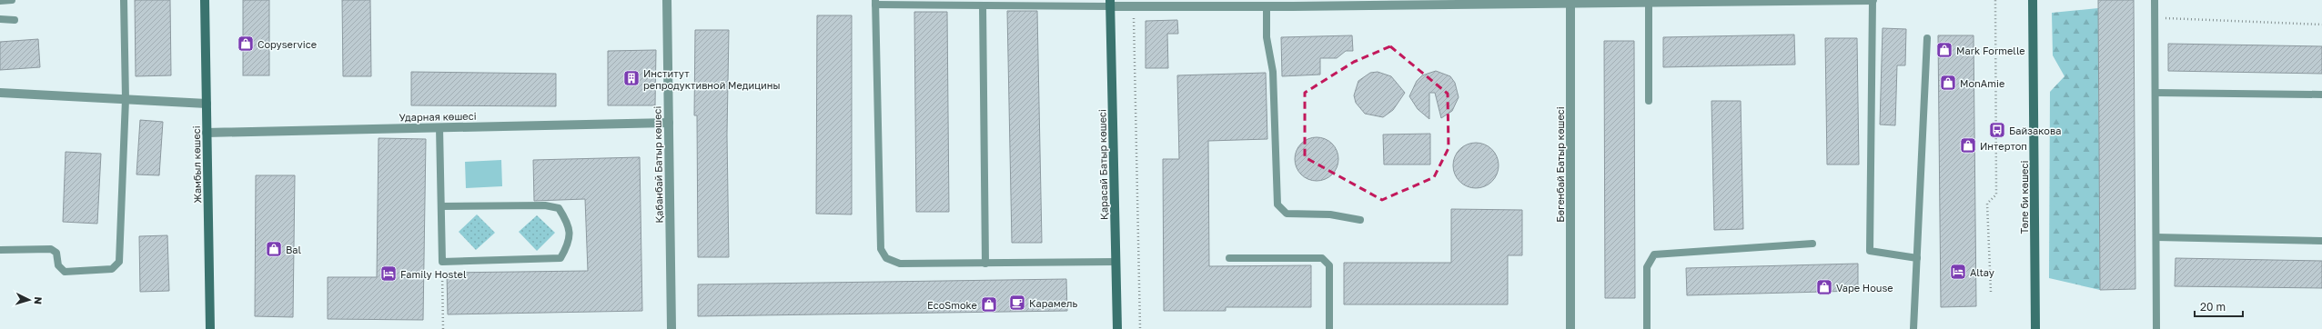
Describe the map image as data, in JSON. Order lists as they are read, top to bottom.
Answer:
{
  "streets": {
    "street": [
      "Ударная көшесі",
      "Жамбыл көшесі",
      "Қабанбай Батыр көшесі",
      "Қарасай Батыр көшесі",
      "Бөгенбай Батыр көшесі",
      "Төле би көшесі"
    ]
  },
  "crossings": [
    ["Ударная көшесі", "Жамбыл көшесі"],
    ["Ударная көшесі", "Қабанбай Батыр көшесі"]
  ],
  "places": {
    "shop": [
      "Copyservice",
      "Mark Formelle",
      "MonAmie",
      "Интертоп",
      "Bal",
      "Vape House",
      "EcoSmoke"
    ],
    "building": ["Институт репродуктивной Медицины"],
    "bus stop": ["Байзакова"],
    "hotel": ["Altay", "Family Hostel"],
    "cafe": ["Карамель"]
  },
  "scale_bar": "20 m",
  "north": "right"
}
